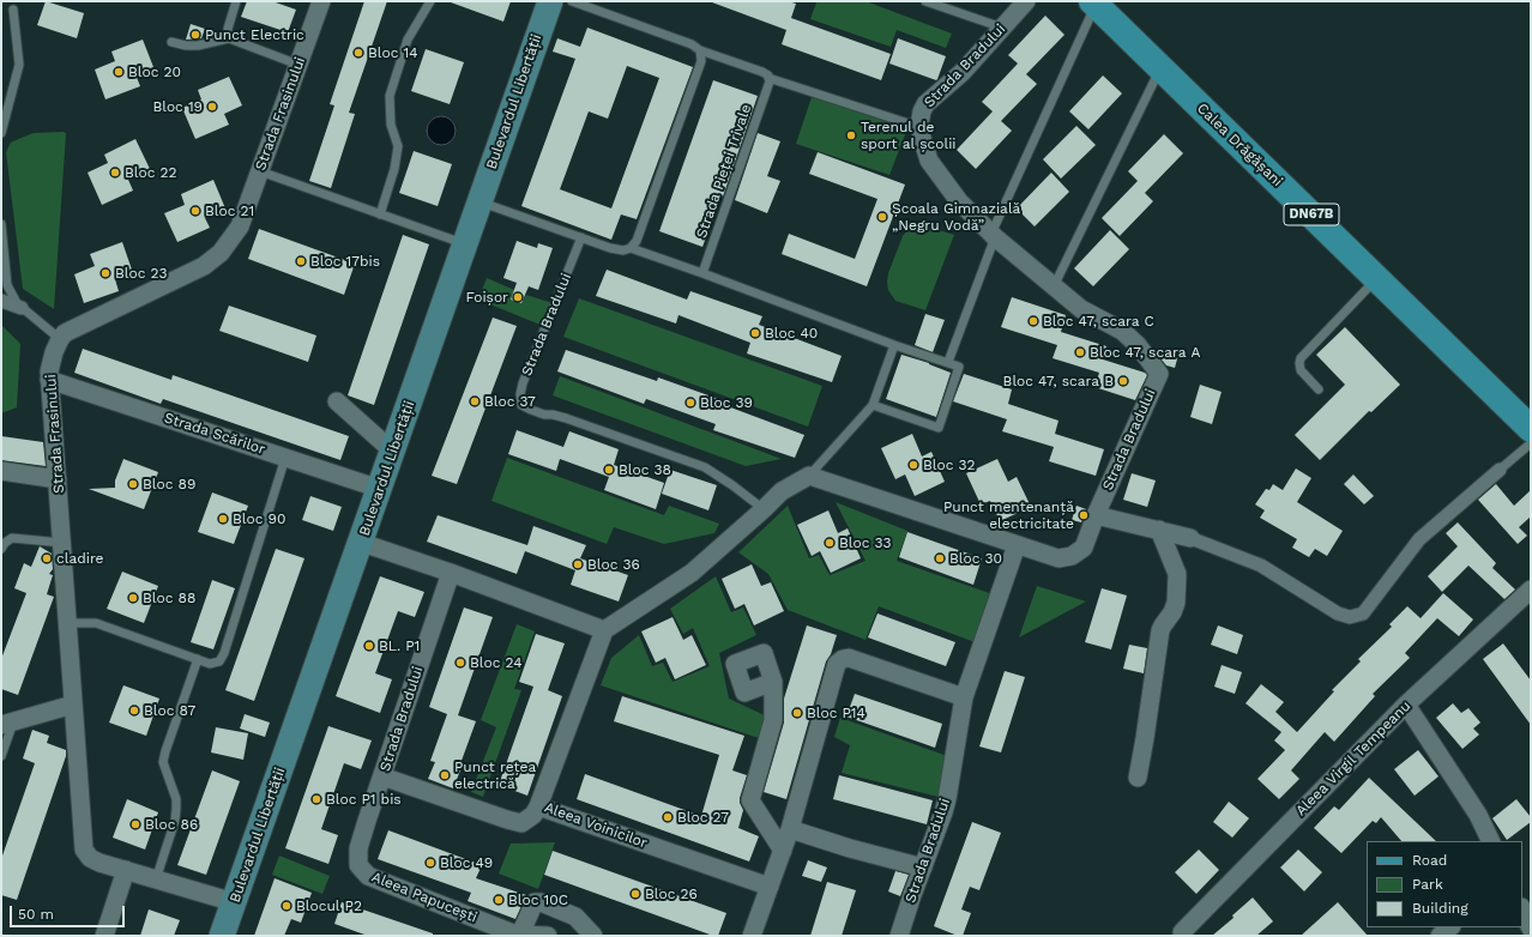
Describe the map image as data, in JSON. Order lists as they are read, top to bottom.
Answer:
{
  "streets": {
    "main road": ["Bulevardul Libertății", "Calea Drăgășani", "DN67B"],
    "street": [
      "Strada Bradului",
      "Strada Frasinului",
      "Strada Scărilor",
      "Aleea Virgil Tempeanu",
      "Aleea Voinicilor",
      "Aleea Papucești"
    ],
    "lane": ["Strada Pieței Trivale"]
  },
  "crossings": [
    ["Strada Bradului", "Aleea Papucești"],
    ["Bulevardul Libertății", "Strada Frasinului"],
    ["Bulevardul Libertății", "Strada Scărilor"],
    ["Strada Frasinului", "Strada Scărilor"]
  ],
  "places": [
    "Punct Electric",
    "Bloc 14",
    "Bloc 20",
    "Bloc 19",
    "Terenul de sport al școlii",
    "Bloc 22",
    "Bloc 21",
    "Școala Gimnazială „Negru Vodă”",
    "Bloc 17bis",
    "Bloc 23",
    "Foișor",
    "Bloc 47, scara C",
    "Bloc 40",
    "Bloc 47, scara A",
    "Bloc 47, scara B",
    "Bloc 37",
    "Bloc 39",
    "Bloc 32",
    "Bloc 38",
    "Bloc 89",
    "Punct mentenanță electricitate",
    "Bloc 90",
    "Bloc 33",
    "cladire",
    "Bloc 30",
    "Bloc 36",
    "Bloc 88",
    "BL. P1",
    "Bloc 24",
    "Bloc 87",
    "Bloc P14",
    "Punct rețea electrică",
    "Bloc P1 bis",
    "Bloc 27",
    "Bloc 86",
    "Bloc 49",
    "Bloc 26",
    "Bloc 10C",
    "Blocul P2"
  ],
  "legend": ["Road", "Park", "Building"],
  "scale_bar": "50 m"
}
